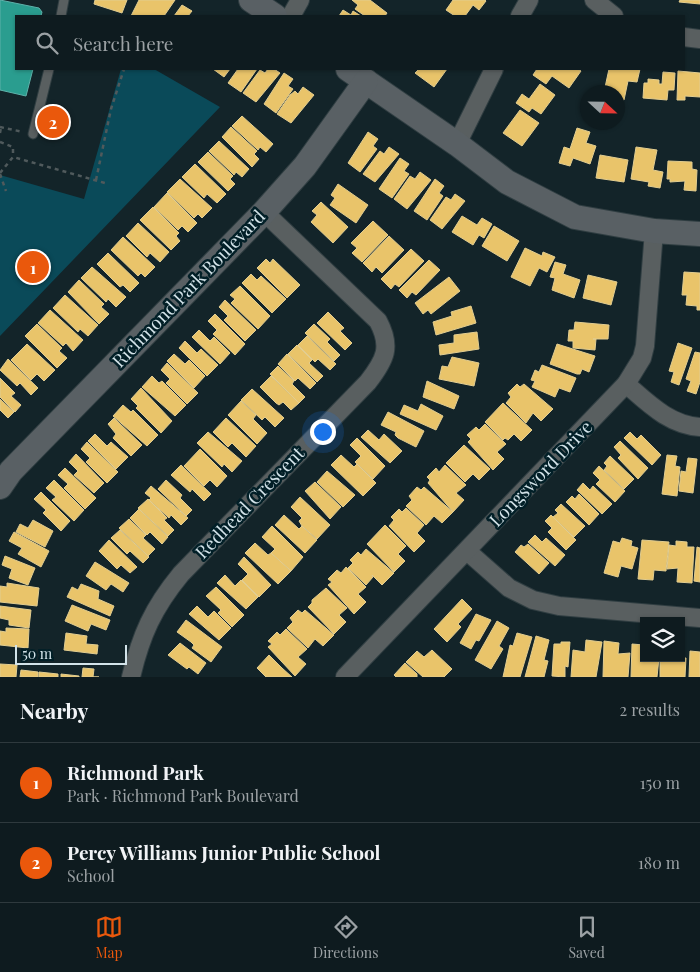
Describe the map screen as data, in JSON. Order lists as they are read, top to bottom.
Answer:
{
  "streets": {
    "street": ["Richmond Park Boulevard", "Longsword Drive", "Redhead Crescent"]
  },
  "crossings": [
    ["Richmond Park Boulevard", "Redhead Crescent"]
  ],
  "scale_bar": "50 m",
  "north": "right",
  "page": {
    "search": "Search here",
    "pins": ["2", "1"],
    "scale": "50 m",
    "heading": ["Nearby", "2 results"],
    "list": [
      {
        "mark": "1",
        "name": "Richmond Park",
        "note": "Park · Richmond Park Boulevard",
        "value": "150 m"
      },
      {
        "mark": "2",
        "name": "Percy Williams Junior Public School",
        "note": "School",
        "value": "180 m"
      }
    ],
    "nav": ["Map", "Directions", "Saved"]
  }
}
